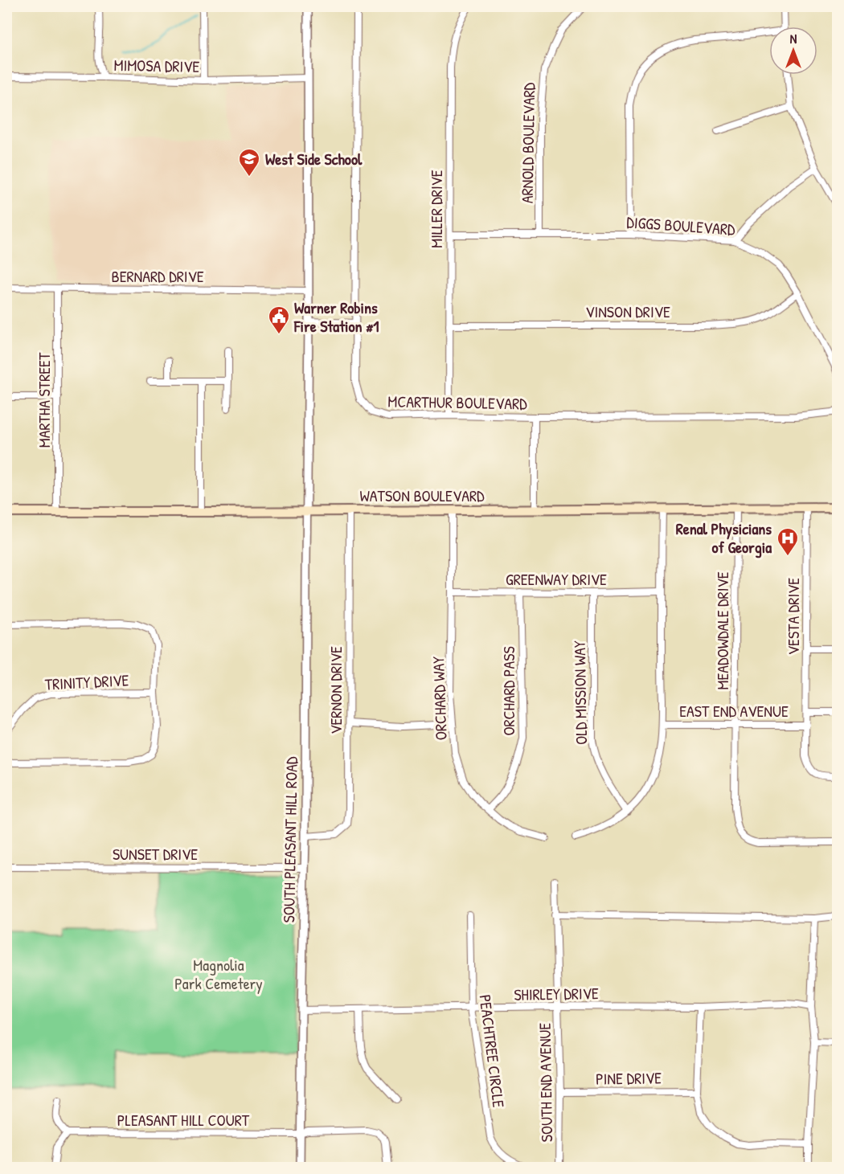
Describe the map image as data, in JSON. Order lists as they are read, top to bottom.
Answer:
{
  "streets": {
    "main road": ["WATSON BOULEVARD"],
    "street": [
      "MIMOSA DRIVE",
      "ARNOLD BOULEVARD",
      "MILLER DRIVE",
      "DIGGS BOULEVARD",
      "BERNARD DRIVE",
      "VINSON DRIVE",
      "MARTHA STREET",
      "MCARTHUR BOULEVARD",
      "GREENWAY DRIVE",
      "VESTA DRIVE",
      "MEADOWDALE DRIVE",
      "TRINITY DRIVE",
      "VERNON DRIVE",
      "ORCHARD PASS",
      "OLD MISSION WAY",
      "ORCHARD WAY",
      "EAST END AVENUE",
      "SOUTH PLEASANT HILL ROAD",
      "SUNSET DRIVE",
      "SHIRLEY DRIVE",
      "PEACHTREE CIRCLE",
      "PINE DRIVE",
      "SOUTH END AVENUE",
      "PLEASANT HILL COURT"
    ]
  },
  "crossings": [
    ["MIMOSA DRIVE", "SOUTH PLEASANT HILL ROAD"],
    ["ARNOLD BOULEVARD", "DIGGS BOULEVARD"],
    ["MILLER DRIVE", "DIGGS BOULEVARD"],
    ["MILLER DRIVE", "VINSON DRIVE"],
    ["MILLER DRIVE", "MCARTHUR BOULEVARD"],
    ["DIGGS BOULEVARD", "VINSON DRIVE"],
    ["BERNARD DRIVE", "MARTHA STREET"],
    ["BERNARD DRIVE", "SOUTH PLEASANT HILL ROAD"],
    ["MARTHA STREET", "WATSON BOULEVARD"],
    ["WATSON BOULEVARD", "VESTA DRIVE"],
    ["WATSON BOULEVARD", "MEADOWDALE DRIVE"],
    ["WATSON BOULEVARD", "VERNON DRIVE"],
    ["WATSON BOULEVARD", "ORCHARD WAY"],
    ["WATSON BOULEVARD", "SOUTH PLEASANT HILL ROAD"],
    ["GREENWAY DRIVE", "ORCHARD PASS"],
    ["GREENWAY DRIVE", "OLD MISSION WAY"],
    ["GREENWAY DRIVE", "ORCHARD WAY"],
    ["VESTA DRIVE", "EAST END AVENUE"],
    ["MEADOWDALE DRIVE", "EAST END AVENUE"],
    ["VERNON DRIVE", "SOUTH PLEASANT HILL ROAD"],
    ["ORCHARD PASS", "ORCHARD WAY"],
    ["SOUTH PLEASANT HILL ROAD", "SUNSET DRIVE"],
    ["SOUTH PLEASANT HILL ROAD", "SHIRLEY DRIVE"],
    ["SOUTH PLEASANT HILL ROAD", "PLEASANT HILL COURT"],
    ["SHIRLEY DRIVE", "PEACHTREE CIRCLE"],
    ["SHIRLEY DRIVE", "SOUTH END AVENUE"],
    ["PINE DRIVE", "SOUTH END AVENUE"]
  ],
  "parks": ["Magnolia Park Cemetery"],
  "places": {
    "school or university": ["West Side School"],
    "public building": ["Warner Robins Fire Station #1"],
    "hospital": ["Renal Physicians of Georgia"]
  },
  "north": "top"
}
